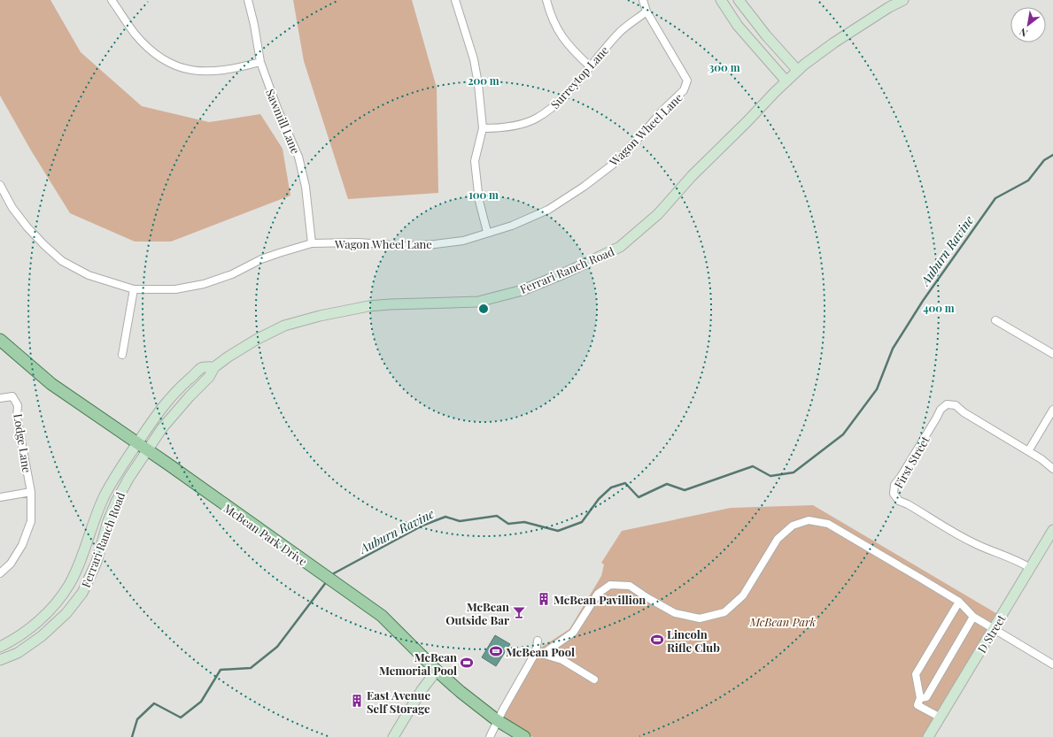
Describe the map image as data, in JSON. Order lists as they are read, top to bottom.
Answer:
{
  "streets": {
    "main road": ["Ferrari Ranch Road", "McBean Park Drive", "D Street"],
    "street": [
      "Surreytop Lane",
      "Sawmill Lane",
      "Wagon Wheel Lane",
      "Lodge Lane",
      "First Street"
    ]
  },
  "crossings": [
    ["Surreytop Lane", "Wagon Wheel Lane"],
    ["Sawmill Lane", "Wagon Wheel Lane"],
    ["Ferrari Ranch Road", "McBean Park Drive"],
    ["First Street", "D Street"]
  ],
  "water": ["Auburn Ravine"],
  "parks": ["McBean Park"],
  "places": {
    "building": ["McBean Pavillion", "East Avenue Self Storage"],
    "bar": ["McBean Outside Bar"],
    "sports": ["Lincoln Rifle Club", "McBean Pool", "McBean Memorial Pool"]
  },
  "north": "bottom left",
  "rings": [
    "300 m",
    "200 m",
    "100 m",
    "400 m"
  ]
}
